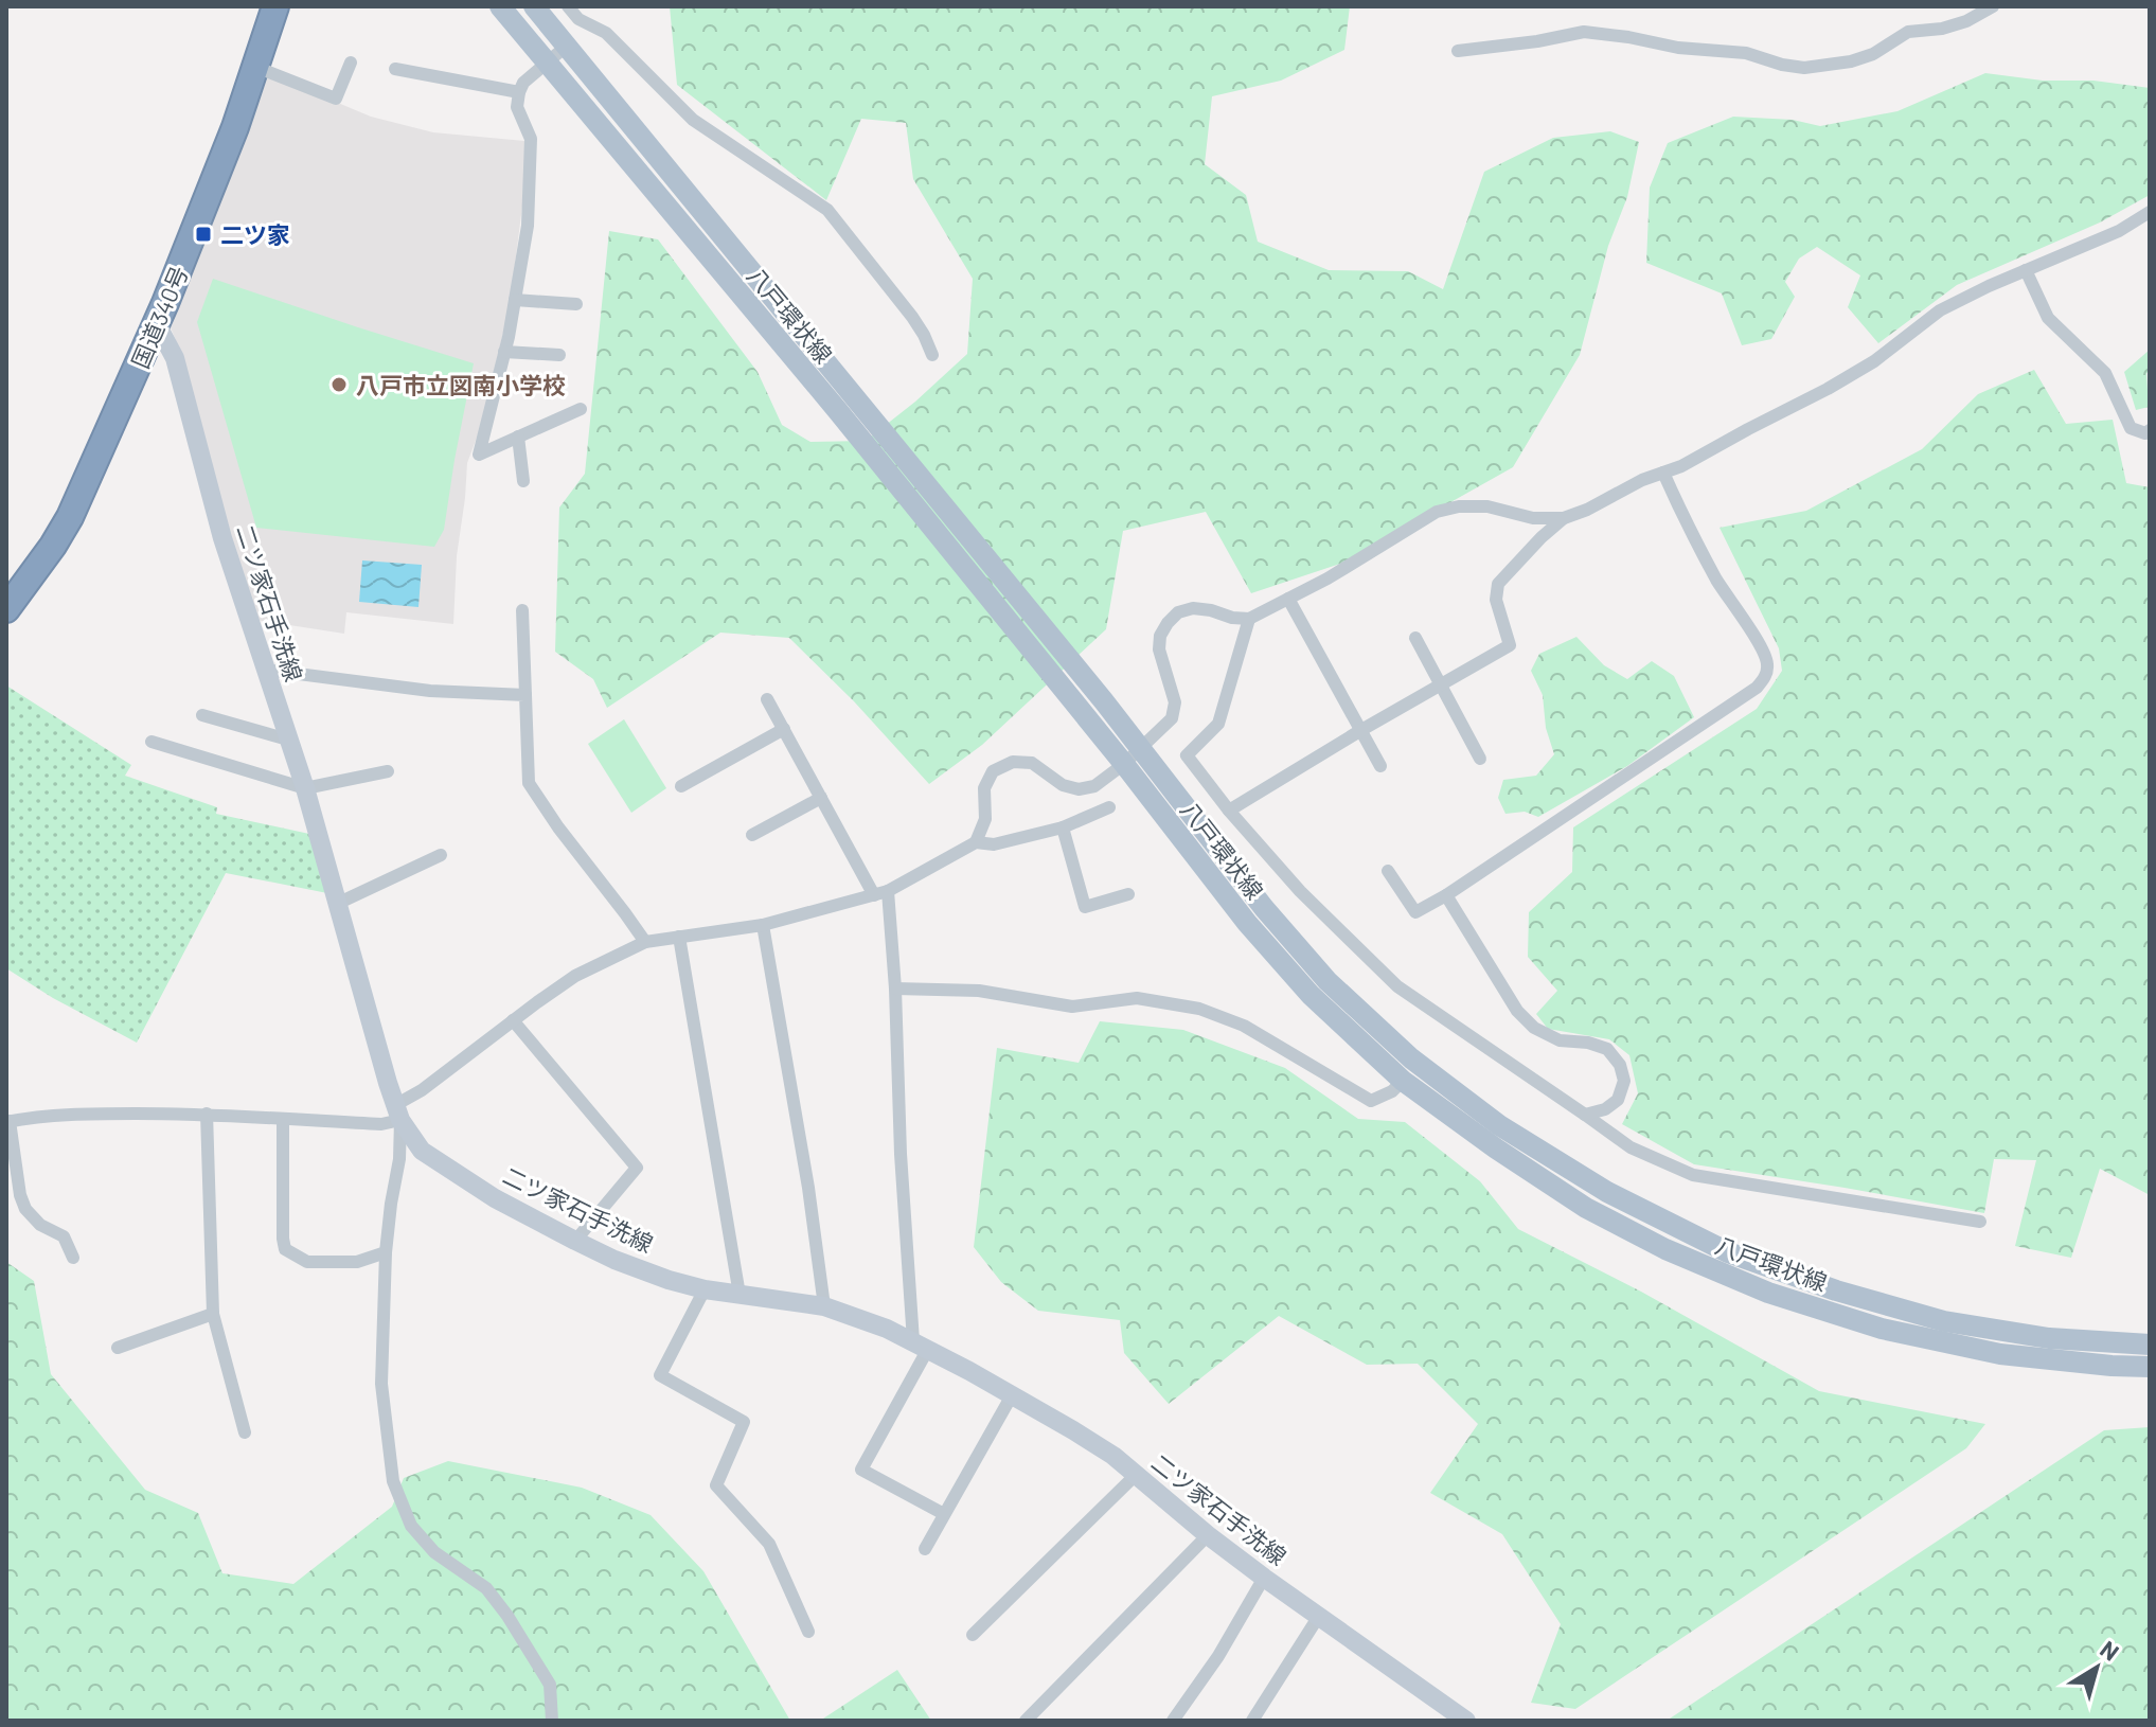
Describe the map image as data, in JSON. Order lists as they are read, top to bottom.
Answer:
{
  "streets": {
    "highway": ["国道340号"],
    "main road": ["八戸環状線"],
    "street": ["二ツ家石手洗線"]
  },
  "crossings": [
    ["国道340号", "二ツ家石手洗線"]
  ],
  "places": {
    "transit": ["二ツ家"],
    "other": ["八戸市立図南小学校"]
  },
  "north": "top right"
}
